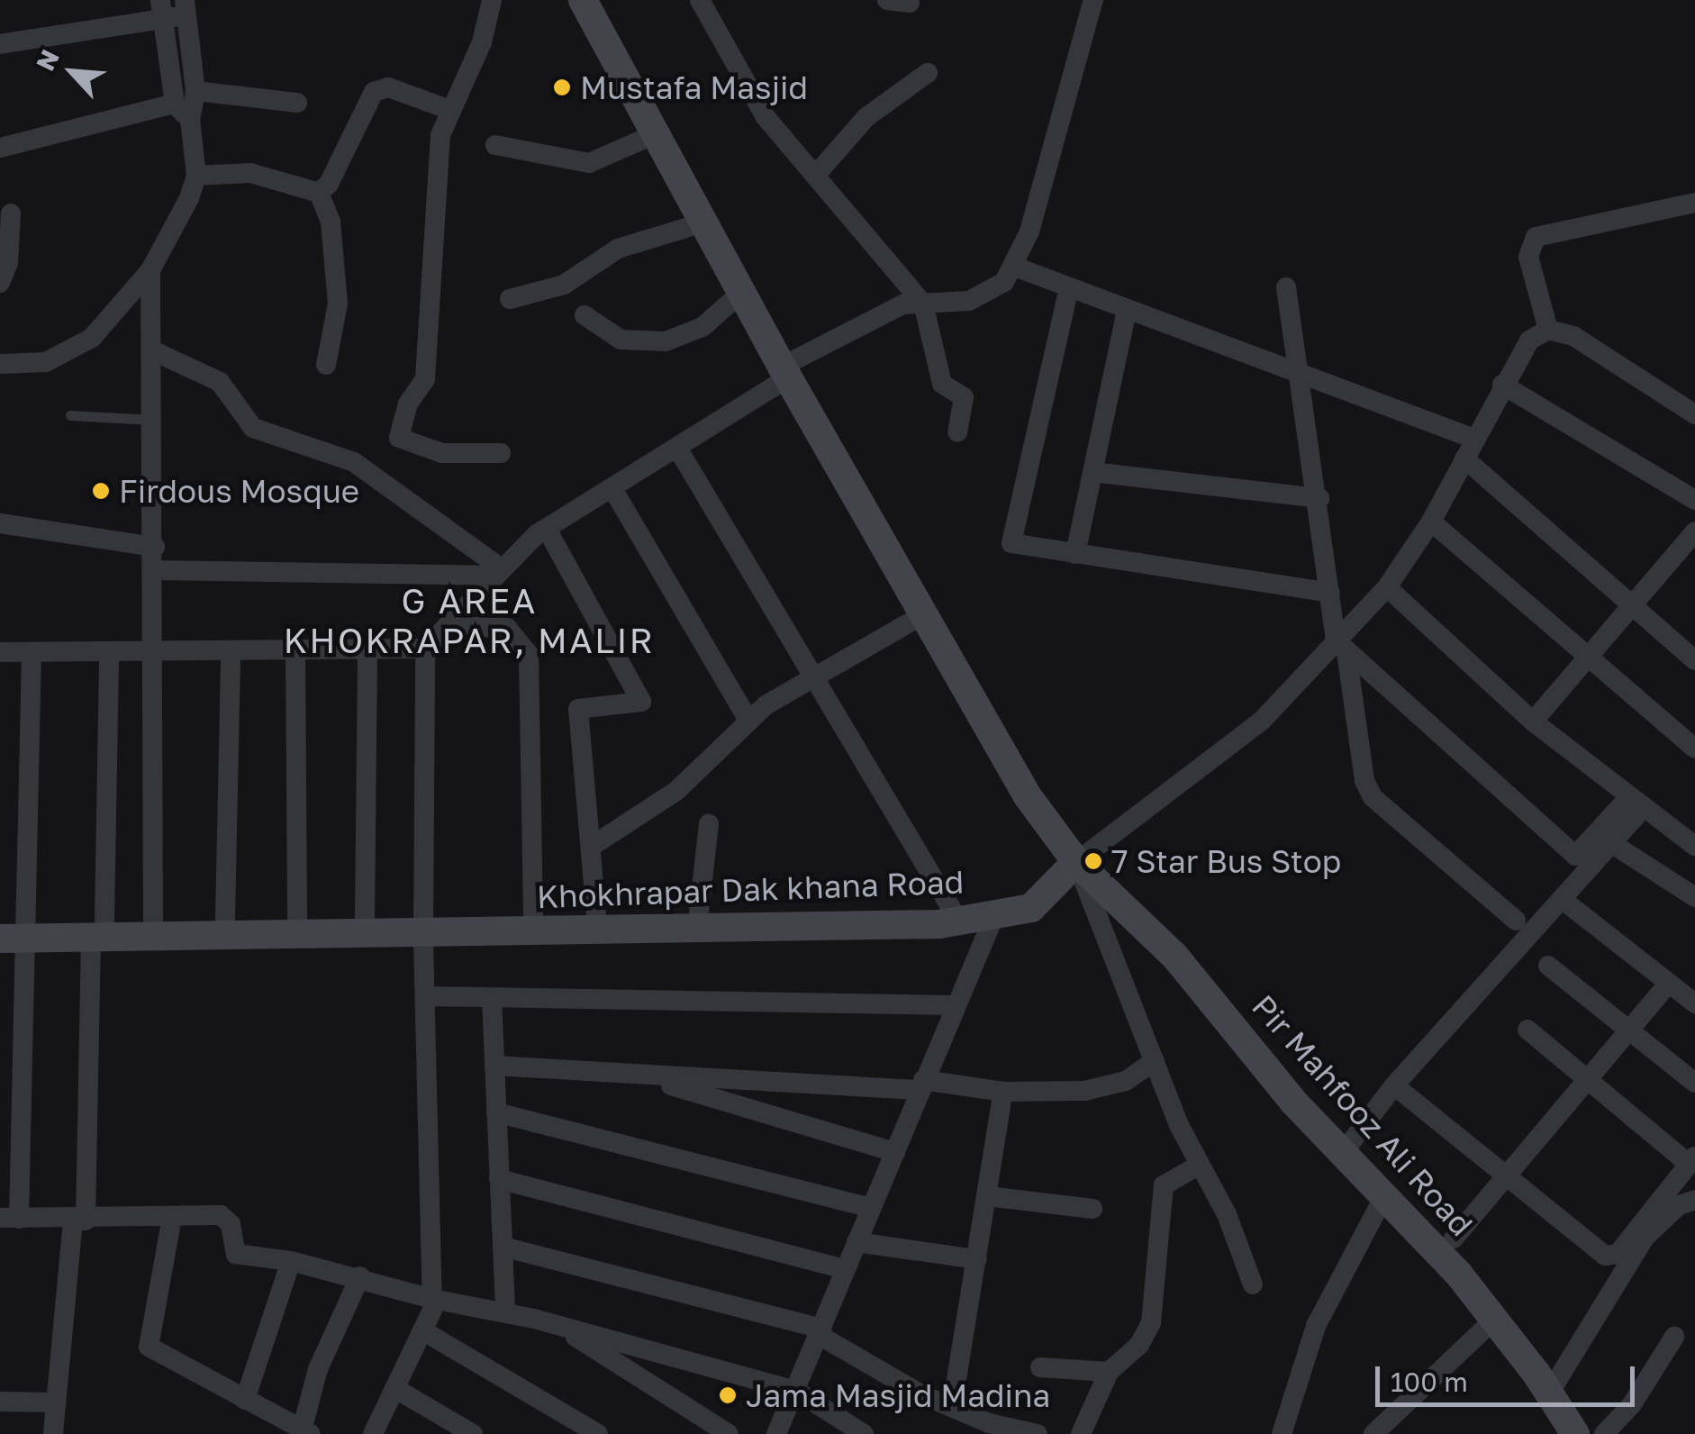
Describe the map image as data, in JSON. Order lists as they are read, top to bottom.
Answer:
{
  "streets": {
    "street": ["Khokhrapar Dak khana Road", "Pir Mahfooz Ali Road"]
  },
  "districts": ["G AREA KHOKRAPAR, MALIR"],
  "places": [
    "Mustafa Masjid",
    "Firdous Mosque",
    "7 Star Bus Stop",
    "Jama Masjid Madina"
  ],
  "scale_bar": "100 m",
  "north": "top left"
}
